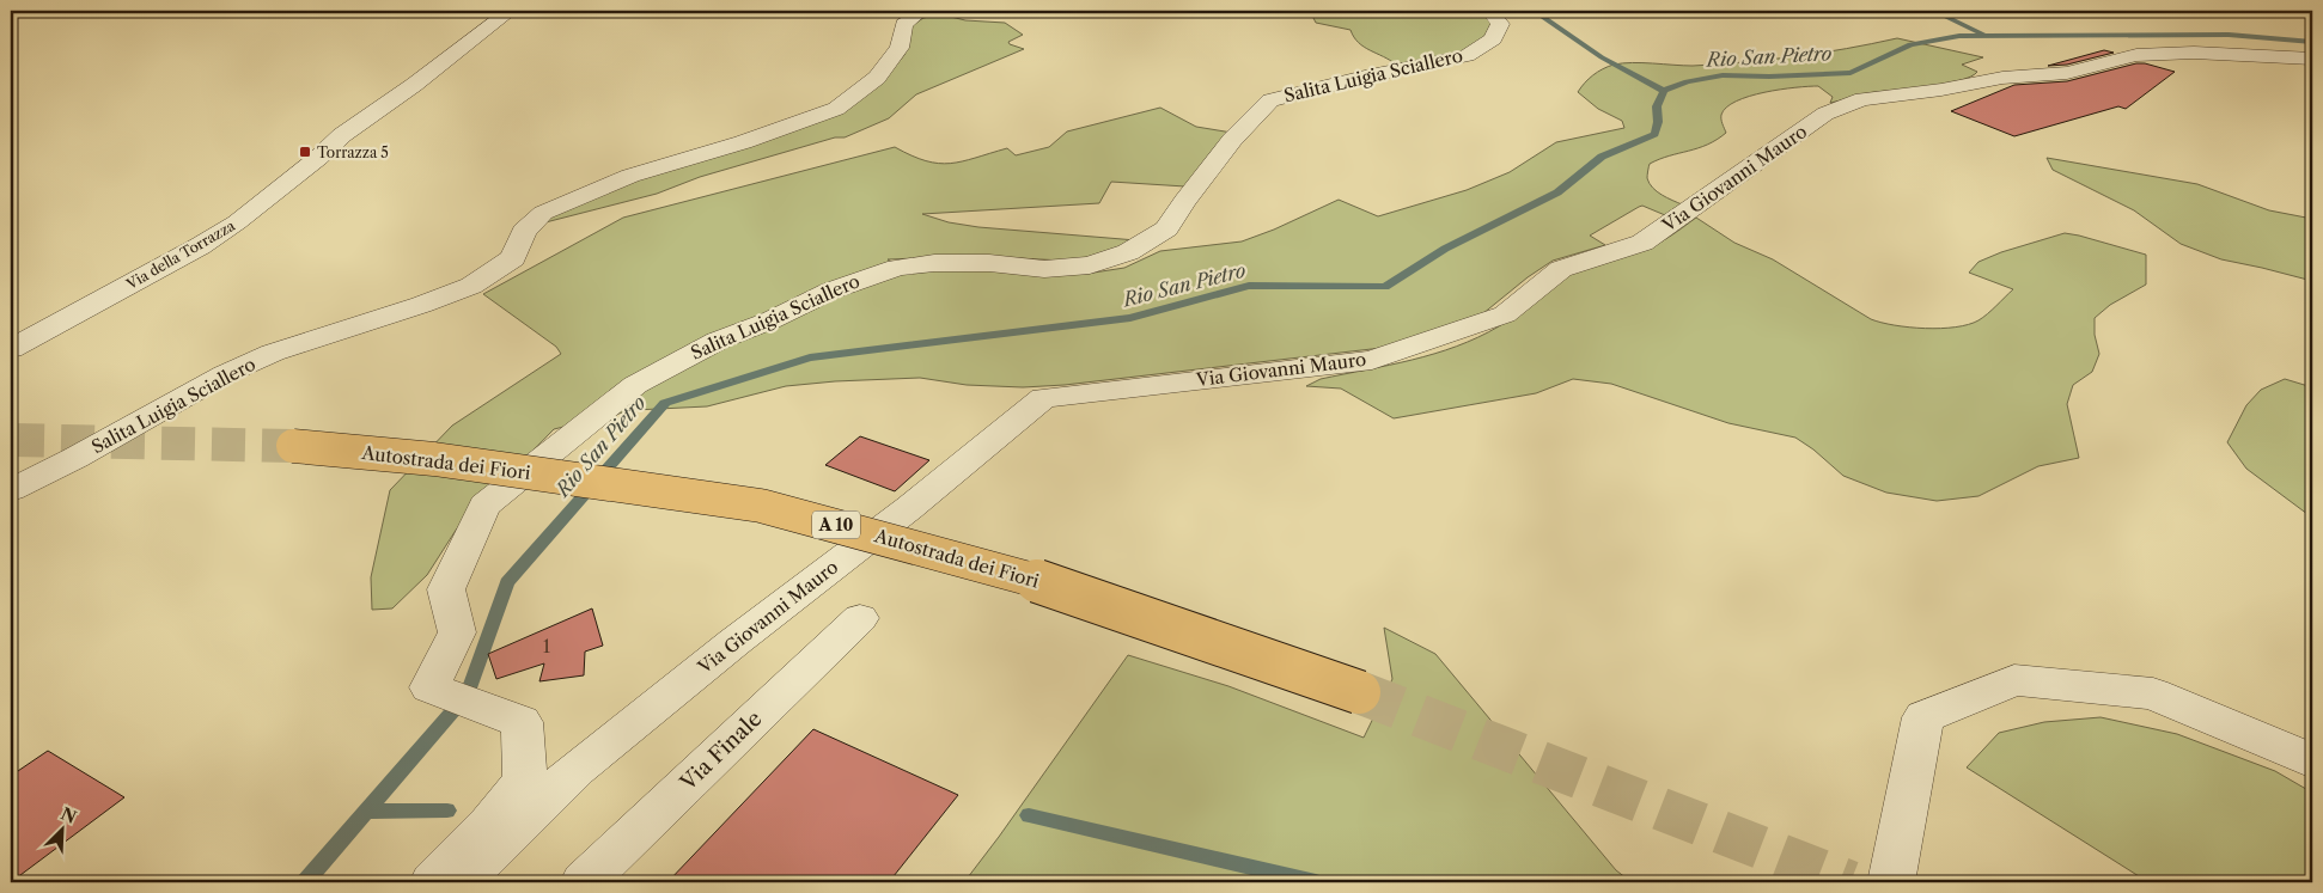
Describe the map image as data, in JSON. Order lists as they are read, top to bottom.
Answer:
{
  "streets": {
    "highway": ["Autostrada dei Fiori", "A 10"],
    "street": [
      "Salita Luigia Sciallero",
      "Via Giovanni Mauro",
      "Via della Torrazza",
      "Via Finale"
    ]
  },
  "water": ["Rio San Pietro"],
  "places": {
    "transit": ["Torrazza 5"]
  },
  "house_numbers": ["1"],
  "north": "top right"
}
